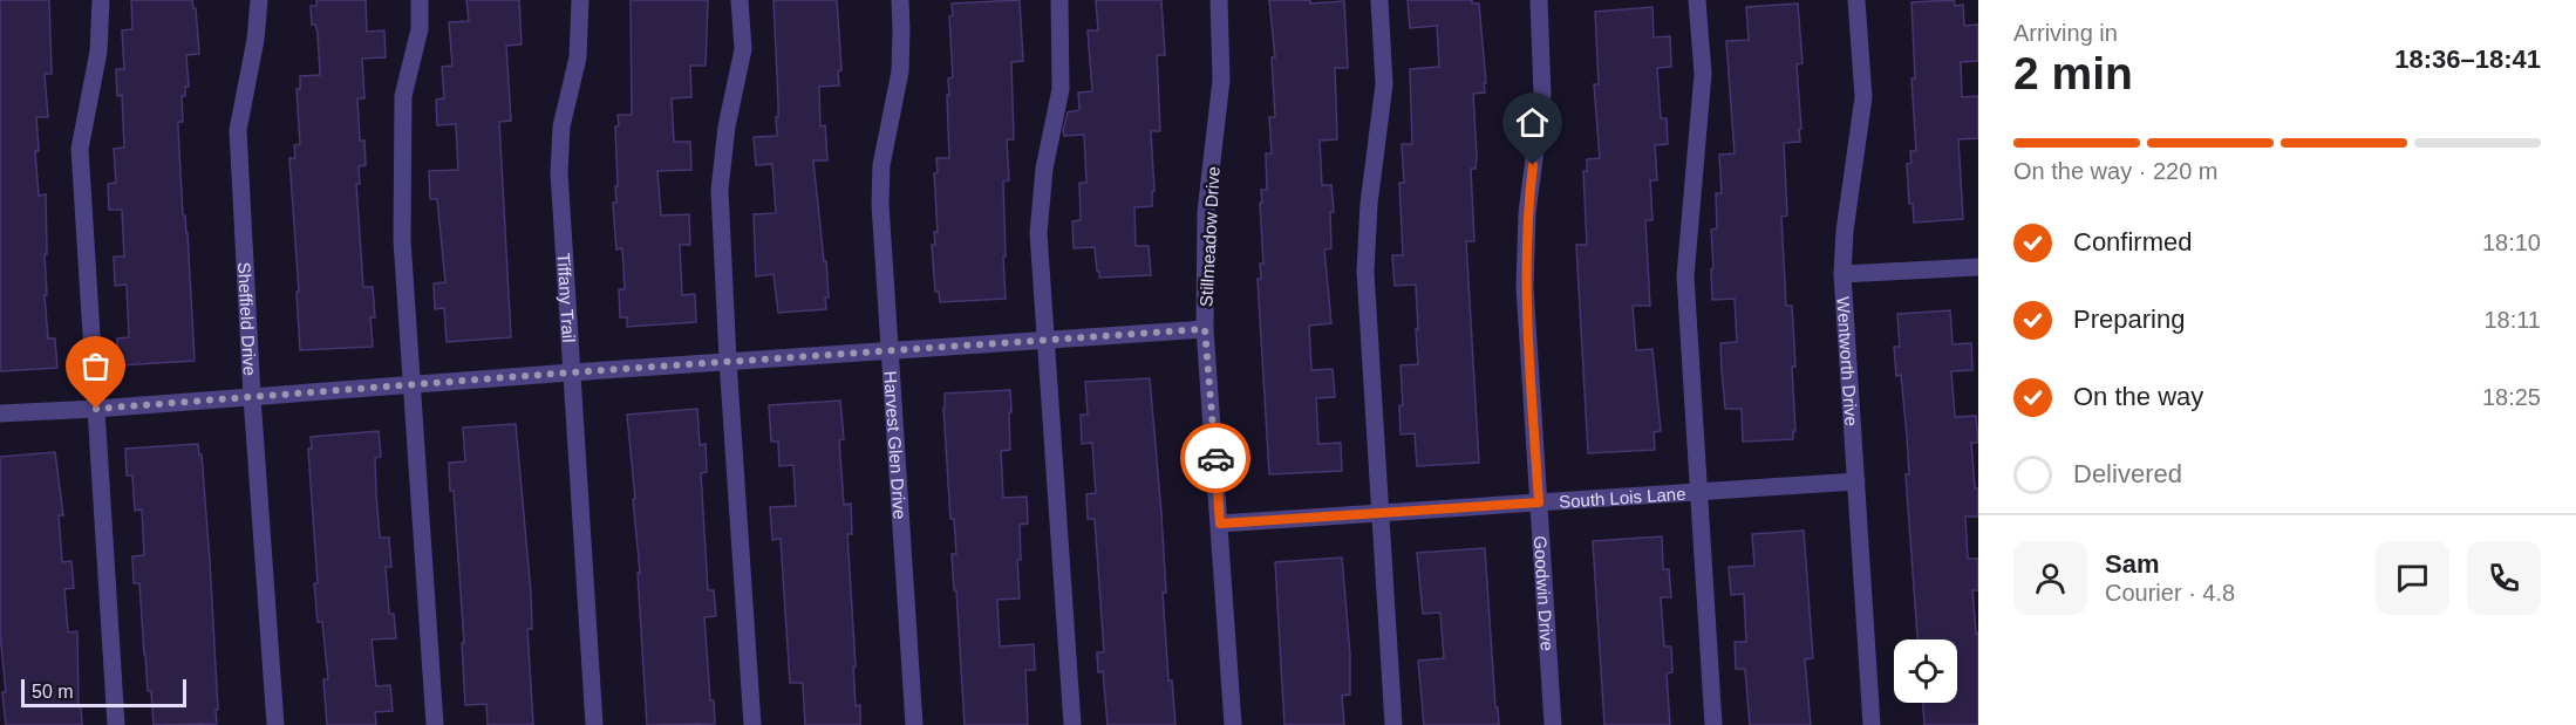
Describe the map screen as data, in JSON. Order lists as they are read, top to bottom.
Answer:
{
  "streets": {
    "street": [
      "Stillmeadow Drive",
      "Tiffany Trail",
      "Sheffield Drive",
      "Wentworth Drive",
      "Harvest Glen Drive",
      "South Lois Lane",
      "Goodwin Drive"
    ]
  },
  "crossings": [
    ["Stillmeadow Drive", "South Lois Lane"],
    ["Wentworth Drive", "South Lois Lane"],
    ["South Lois Lane", "Goodwin Drive"]
  ],
  "scale_bar": "50 m",
  "page": {
    "heading": ["2 min", "Arriving in", "18:36–18:41"],
    "panel": ["Sam", "Courier · 4.8"],
    "bar": "On the way · 220 m",
    "list": [
      ["Confirmed", "18:10"],
      ["Preparing", "18:11"],
      ["On the way", "18:25"],
      "Delivered"
    ],
    "scale": "50 m"
  }
}
